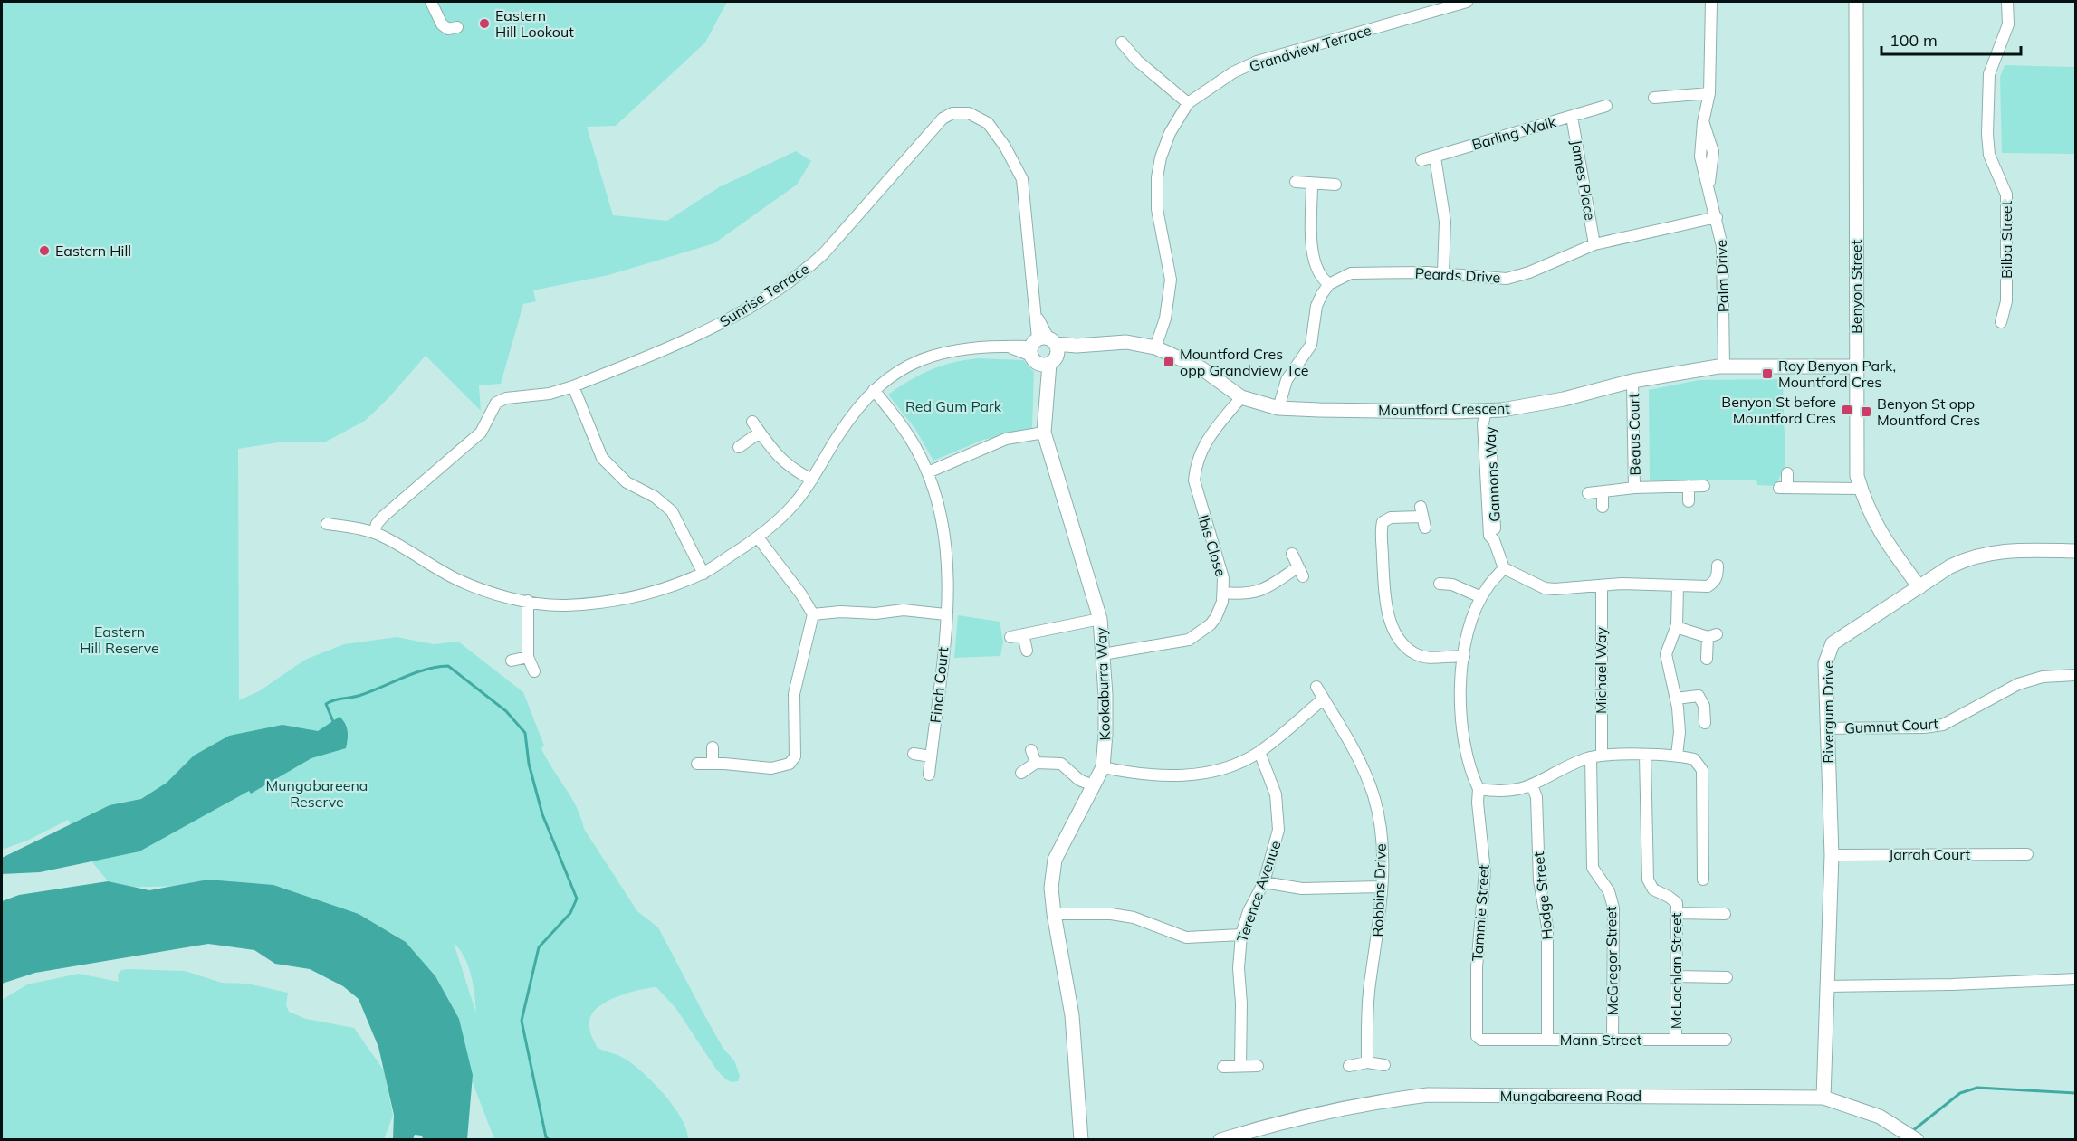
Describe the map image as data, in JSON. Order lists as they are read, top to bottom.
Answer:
{
  "streets": {
    "street": [
      "Grandview Terrace",
      "Barling Walk",
      "James Place",
      "Bilba Street",
      "Peards Drive",
      "Palm Drive",
      "Benyon Street",
      "Sunrise Terrace",
      "Mountford Crescent",
      "Beaus Court",
      "Gannons Way",
      "Ibis Close",
      "Michael Way",
      "Kookaburra Way",
      "Finch Court",
      "Rivergum Drive",
      "Gumnut Court",
      "Jarrah Court",
      "Robbins Drive",
      "Terence Avenue",
      "Hodge Street",
      "Tammie Street",
      "McGregor Street",
      "McLachlan Street",
      "Mann Street",
      "Mungabareena Road"
    ]
  },
  "crossings": [
    ["Grandview Terrace", "Mountford Crescent"],
    ["Barling Walk", "James Place"],
    ["James Place", "Peards Drive"],
    ["Peards Drive", "Palm Drive"],
    ["Palm Drive", "Mountford Crescent"],
    ["Benyon Street", "Mountford Crescent"],
    ["Benyon Street", "Rivergum Drive"],
    ["Sunrise Terrace", "Mountford Crescent"],
    ["Sunrise Terrace", "Kookaburra Way"],
    ["Mountford Crescent", "Beaus Court"],
    ["Mountford Crescent", "Gannons Way"],
    ["Mountford Crescent", "Ibis Close"],
    ["Mountford Crescent", "Kookaburra Way"],
    ["Mountford Crescent", "Finch Court"],
    ["Ibis Close", "Kookaburra Way"],
    ["Michael Way", "McGregor Street"],
    ["Rivergum Drive", "Gumnut Court"],
    ["Rivergum Drive", "Jarrah Court"],
    ["Rivergum Drive", "Mungabareena Road"],
    ["Hodge Street", "Mann Street"],
    ["Tammie Street", "Mann Street"],
    ["McGregor Street", "Mann Street"],
    ["McLachlan Street", "Mann Street"]
  ],
  "parks": ["Red Gum Park", "Eastern Hill Reserve", "Mungabareena Reserve"],
  "places": {
    "other": ["Eastern Hill Lookout", "Eastern Hill"],
    "transit": [
      "Mountford Cres opp Grandview Tce",
      "Roy Benyon Park, Mountford Cres",
      "Benyon St before Mountford Cres",
      "Benyon St opp Mountford Cres"
    ]
  },
  "scale_bar": "100 m"
}
